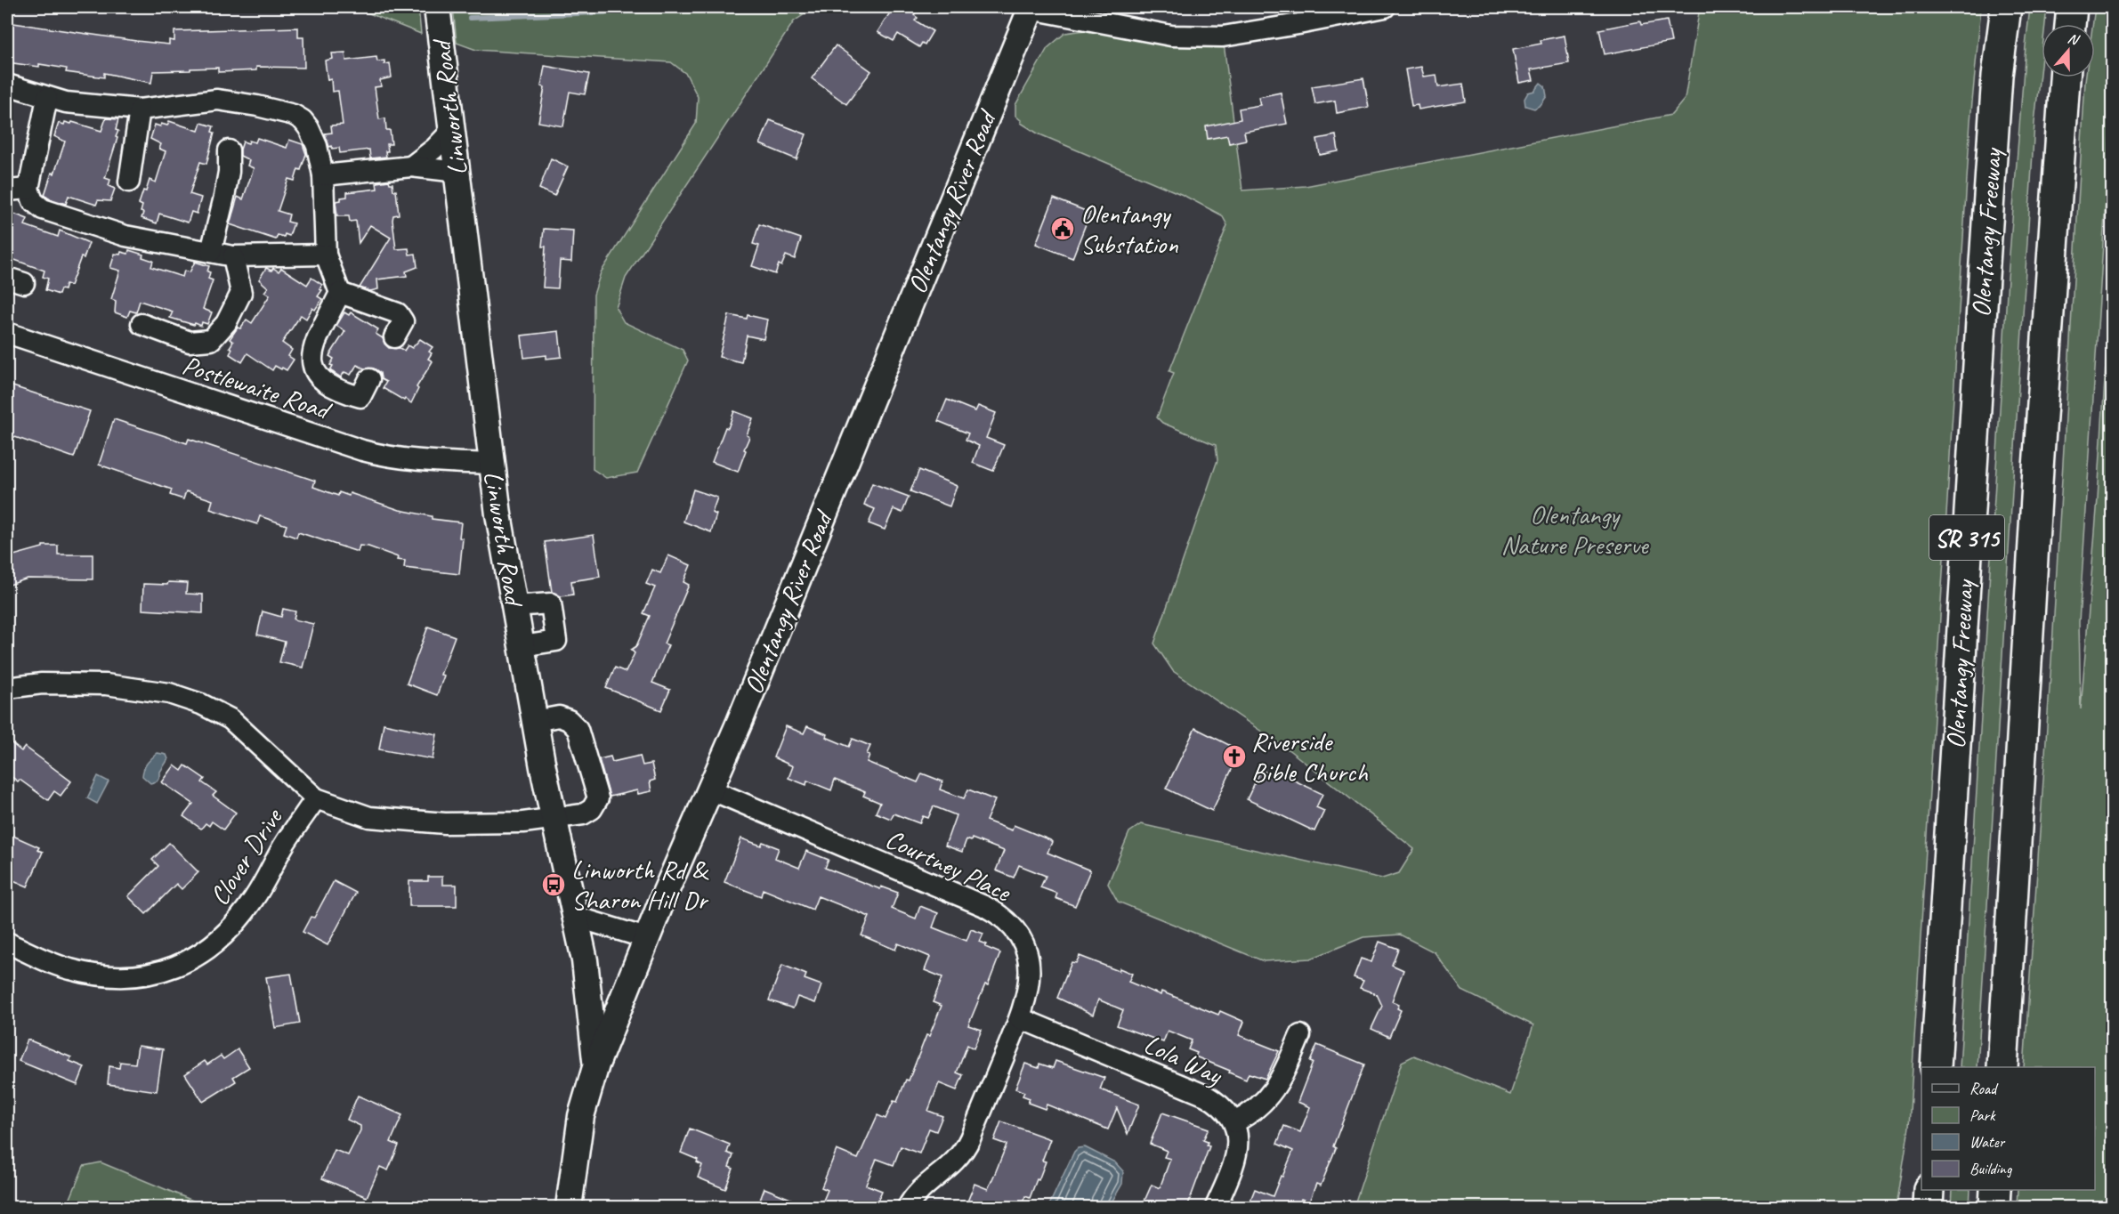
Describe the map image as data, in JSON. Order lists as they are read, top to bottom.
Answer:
{
  "streets": {
    "highway": ["Olentangy Freeway", "SR 315"],
    "main road": ["Linworth Road", "Olentangy River Road"],
    "street": [
      "Postlewaite Road",
      "Clover Drive",
      "Courtney Place",
      "Lola Way"
    ]
  },
  "crossings": [
    ["Linworth Road", "Olentangy River Road"],
    ["Linworth Road", "Postlewaite Road"],
    ["Olentangy River Road", "Courtney Place"],
    ["Courtney Place", "Lola Way"]
  ],
  "parks": ["Olentangy Nature Preserve"],
  "places": {
    "public building": ["Olentangy Substation"],
    "church": ["Riverside Bible Church"],
    "bus stop": ["Linworth Rd & Sharon Hill Dr"]
  },
  "legend": [
    "Road",
    "Park",
    "Water",
    "Building"
  ],
  "north": "top"
}
